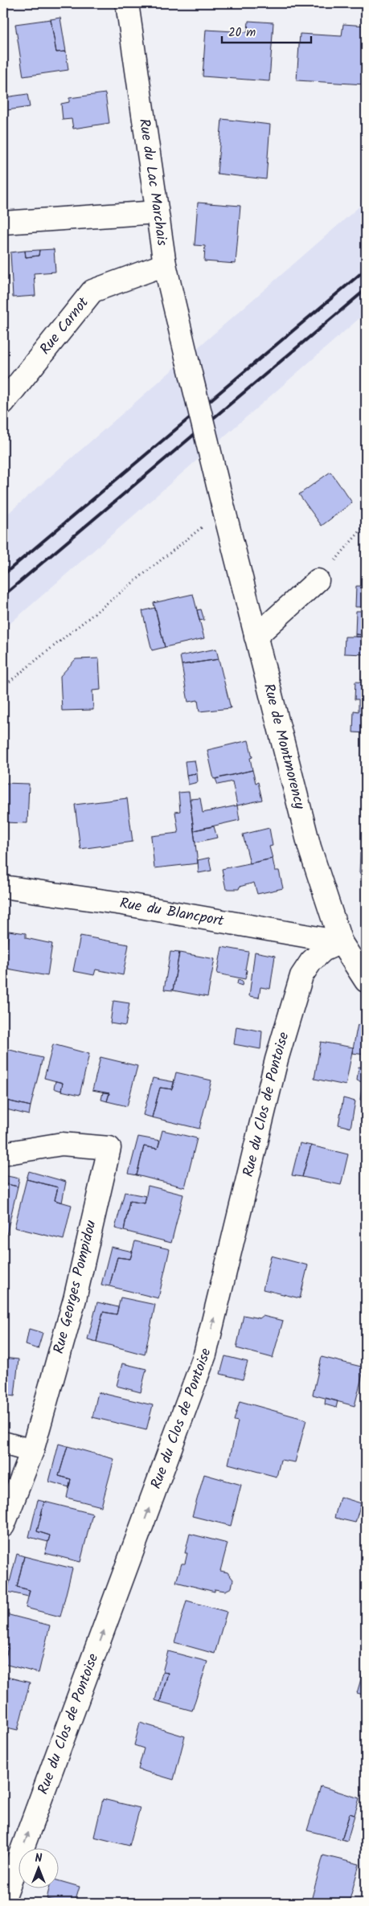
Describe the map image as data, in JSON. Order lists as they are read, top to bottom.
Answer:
{
  "streets": {
    "street": [
      "Rue du Lac Marchais",
      "Rue Carnot",
      "Rue de Montmorency",
      "Rue du Blancport",
      "Rue du Clos de Pontoise",
      "Rue Georges Pompidou"
    ]
  },
  "crossings": [
    ["Rue du Lac Marchais", "Rue Carnot"],
    ["Rue du Lac Marchais", "Rue de Montmorency"],
    ["Rue de Montmorency", "Rue du Blancport"],
    ["Rue de Montmorency", "Rue du Clos de Pontoise"],
    ["Rue du Blancport", "Rue du Clos de Pontoise"]
  ],
  "one_way": ["Rue du Clos de Pontoise"],
  "scale_bar": "20 m",
  "north": "top"
}
